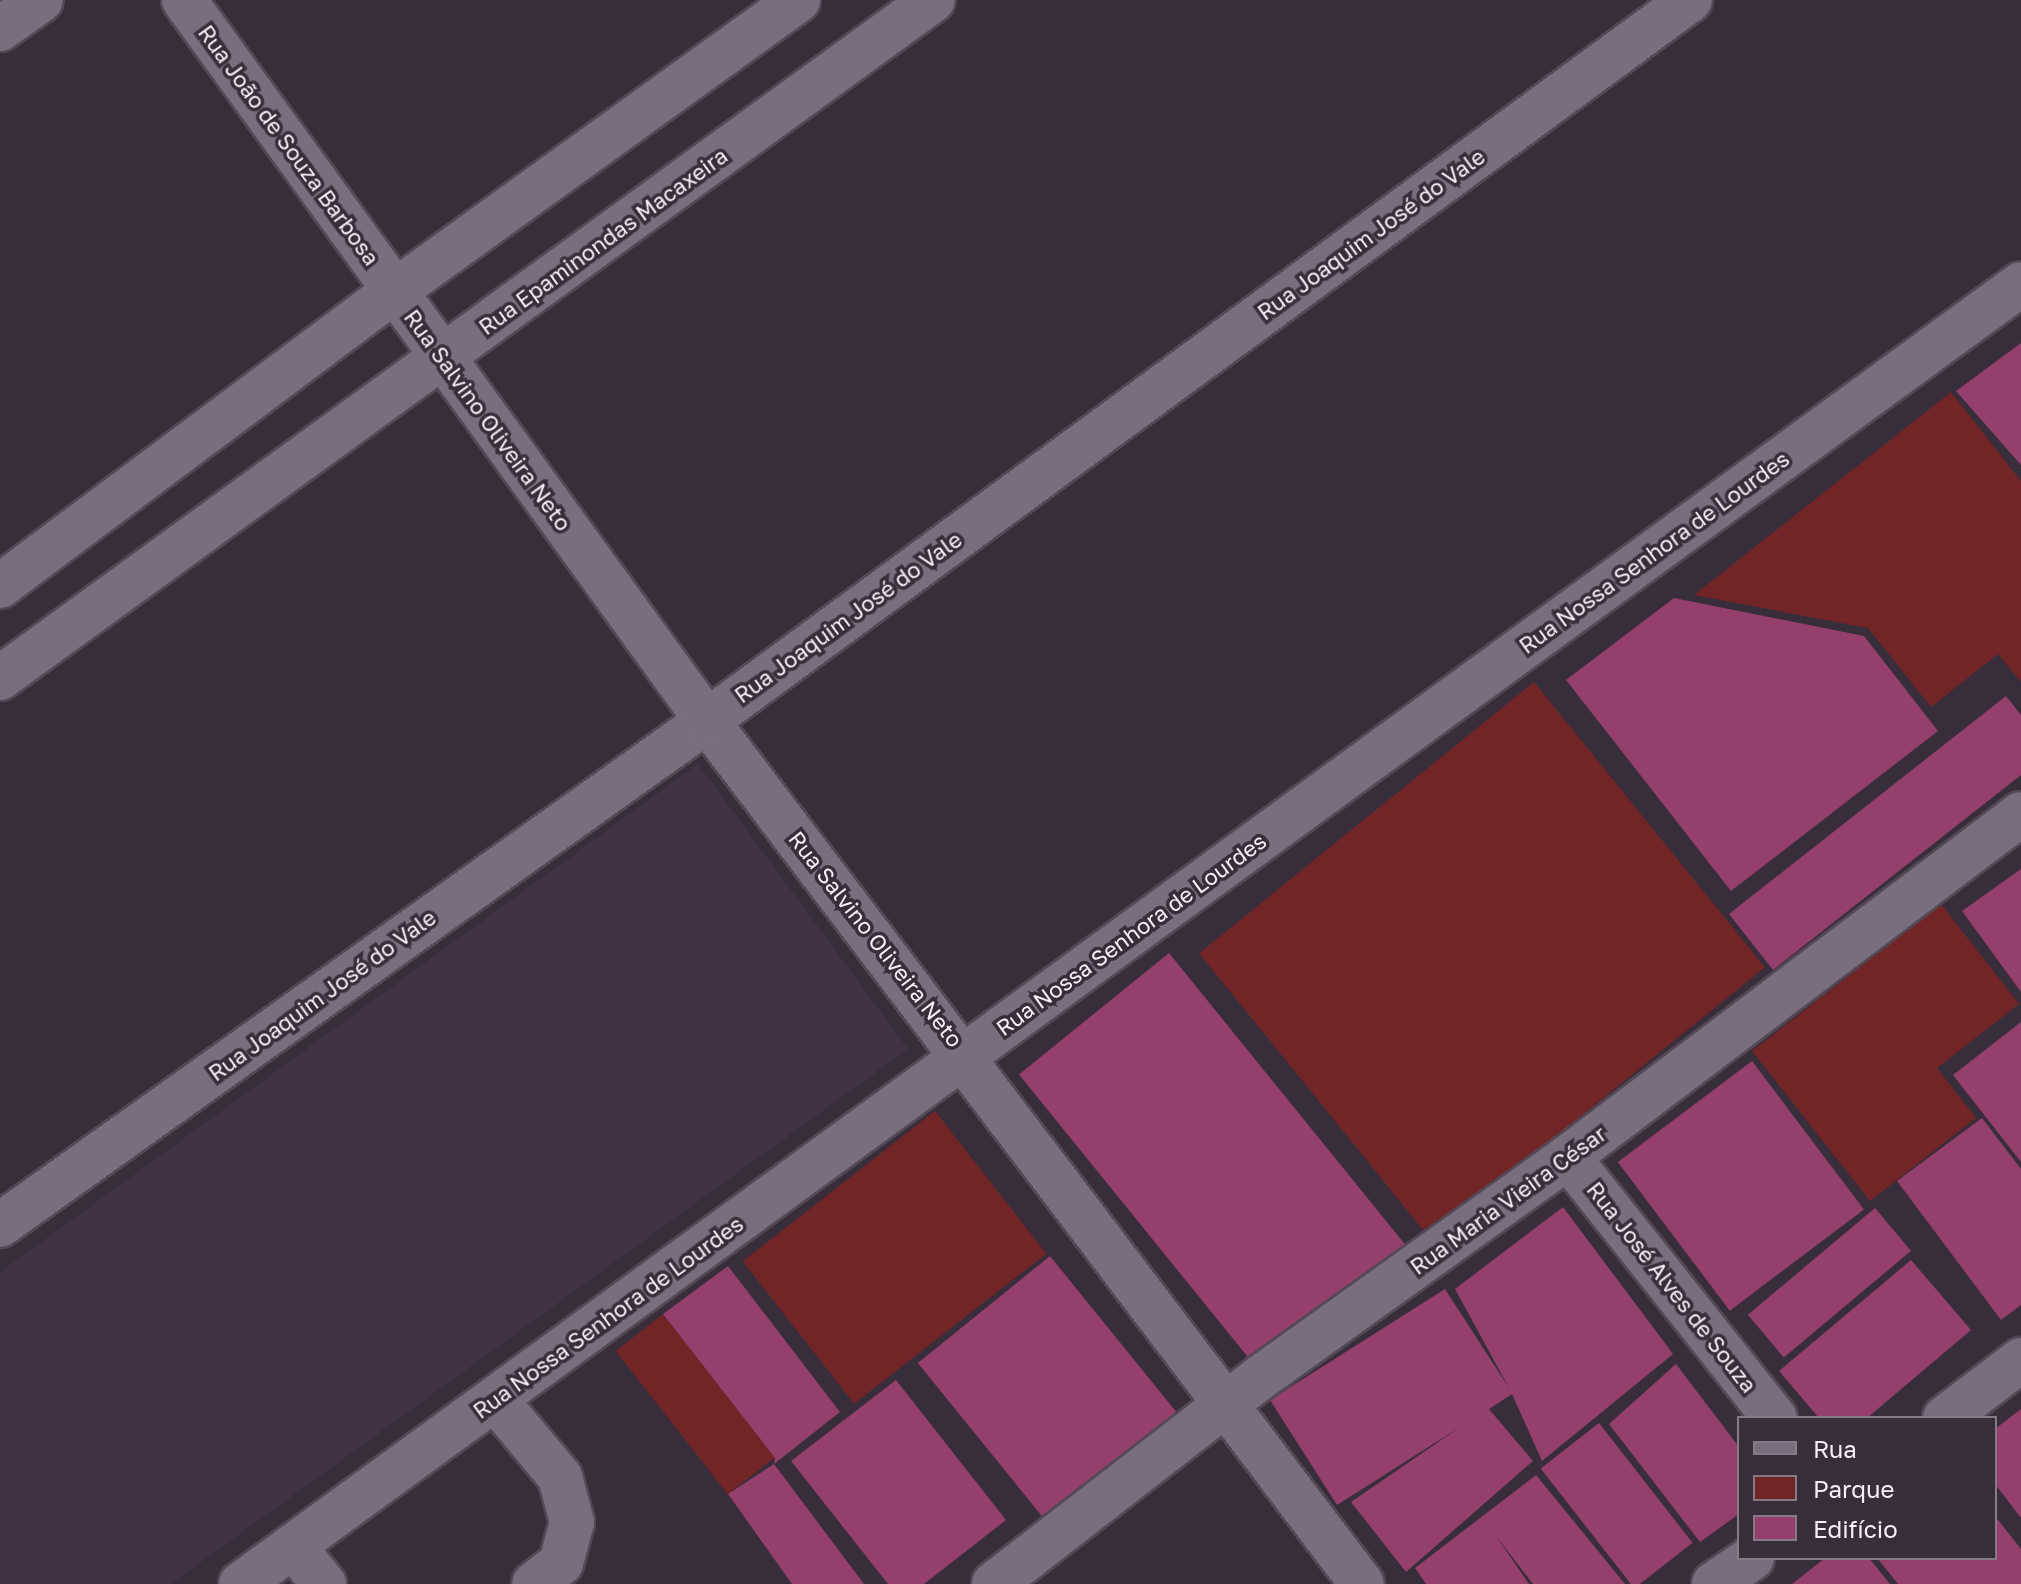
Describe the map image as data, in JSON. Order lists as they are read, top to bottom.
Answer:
{
  "streets": {
    "street": [
      "Rua João de Souza Barbosa",
      "Rua Joaquim José do Vale",
      "Rua Epaminondas Macaxeira",
      "Rua Salvino Oliveira Neto",
      "Rua Nossa Senhora de Lourdes",
      "Rua Maria Vieira César",
      "Rua José Alves de Souza"
    ]
  },
  "crossings": [
    ["Rua João de Souza Barbosa", "Rua Salvino Oliveira Neto"],
    ["Rua Joaquim José do Vale", "Rua Salvino Oliveira Neto"],
    ["Rua Epaminondas Macaxeira", "Rua Salvino Oliveira Neto"],
    ["Rua Salvino Oliveira Neto", "Rua Nossa Senhora de Lourdes"],
    ["Rua Salvino Oliveira Neto", "Rua Maria Vieira César"],
    ["Rua Maria Vieira César", "Rua José Alves de Souza"]
  ],
  "legend": ["Rua", "Parque", "Edifício"]
}
